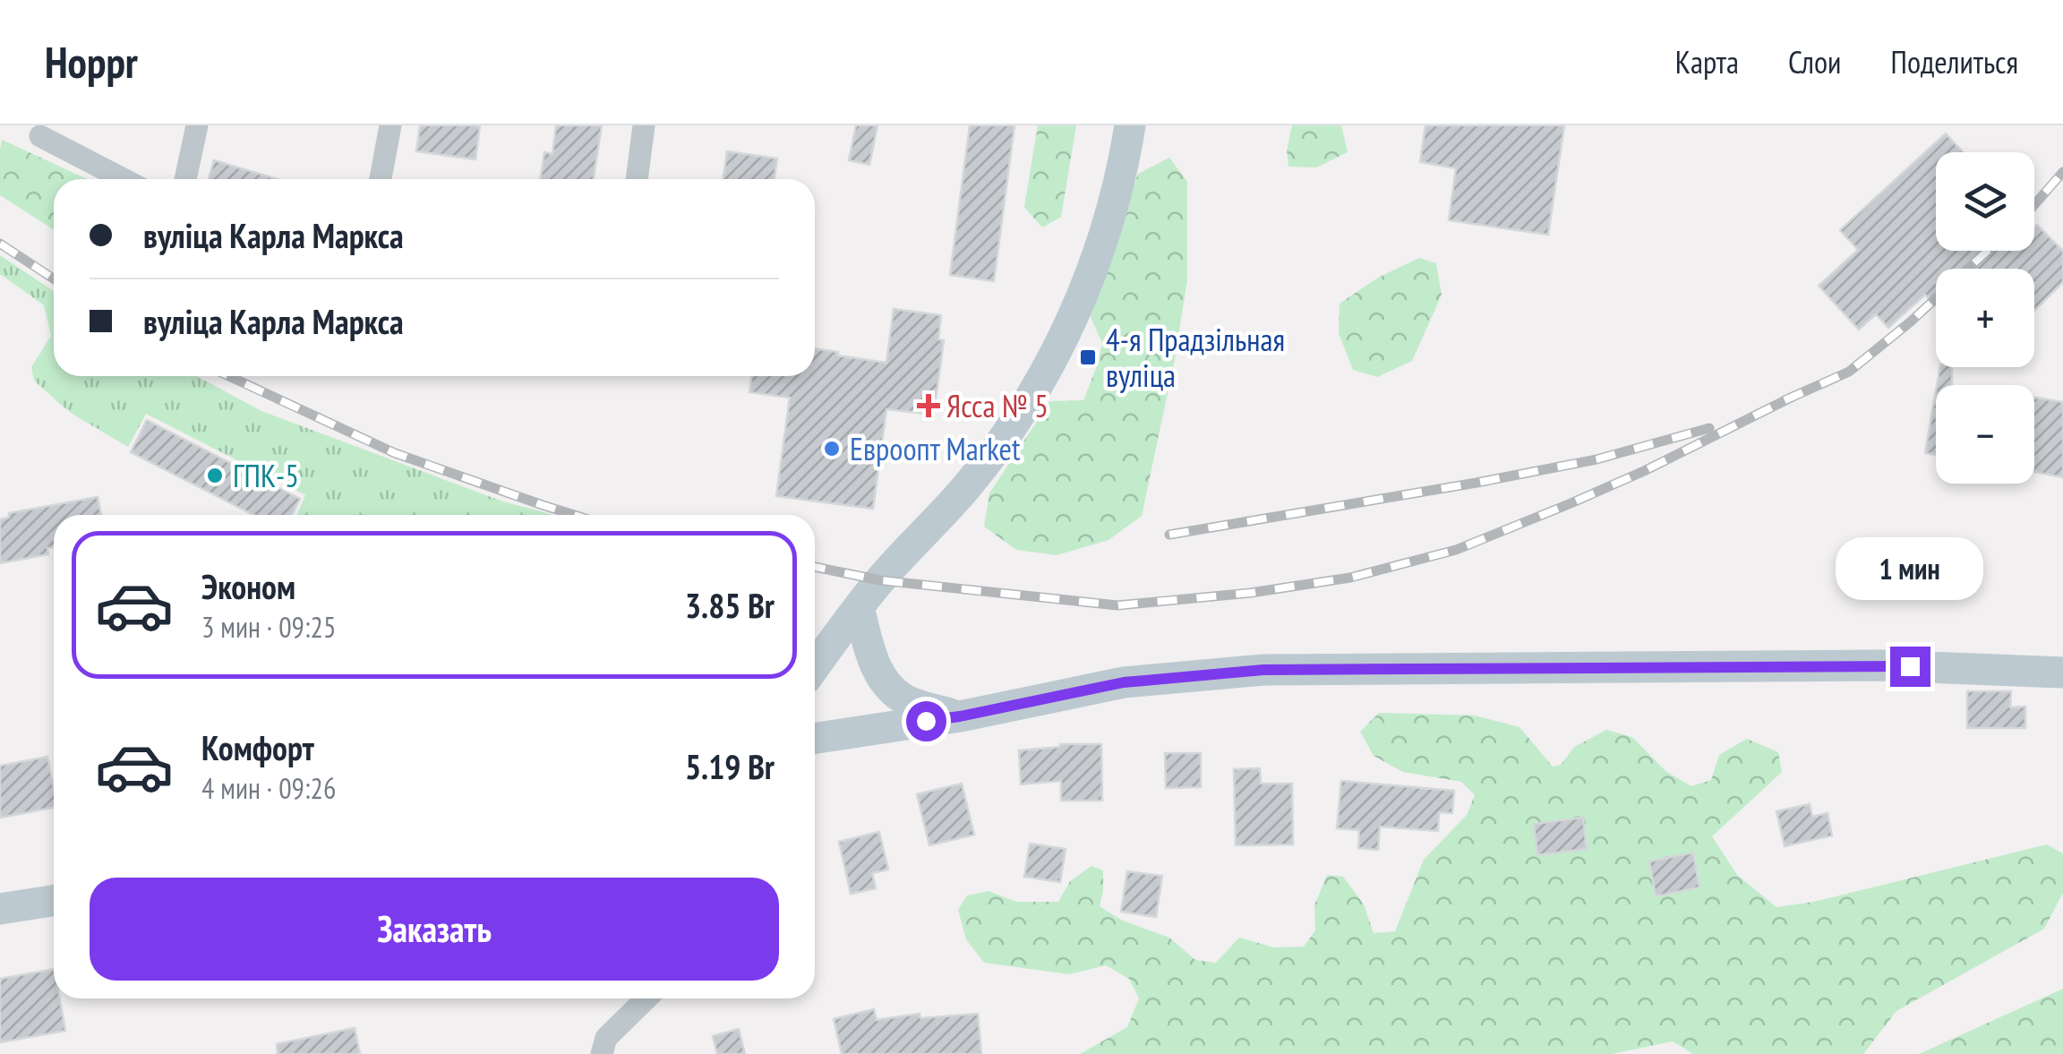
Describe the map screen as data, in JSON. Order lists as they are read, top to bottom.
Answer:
{
  "places": {
    "transit": ["4-я Прадзільная вуліца"],
    "health": ["Ясса № 5"],
    "other": ["Евроопт Market", "ГПК-5"]
  },
  "page": {
    "header": "Hoppr",
    "nav": ["Карта", "Слои", "Поделиться"],
    "map_buttons": ["+", "−"],
    "banner": ["вуліца Карла Маркса", "вуліца Карла Маркса"],
    "list": [
      {
        "name": "Эконом",
        "note": "3 мин · 09:25",
        "value": "3.85 Br"
      },
      {
        "name": "Комфорт",
        "note": "4 мин · 09:26",
        "value": "5.19 Br"
      }
    ],
    "bubble": "1 мин",
    "buttons": "Заказать"
  }
}
